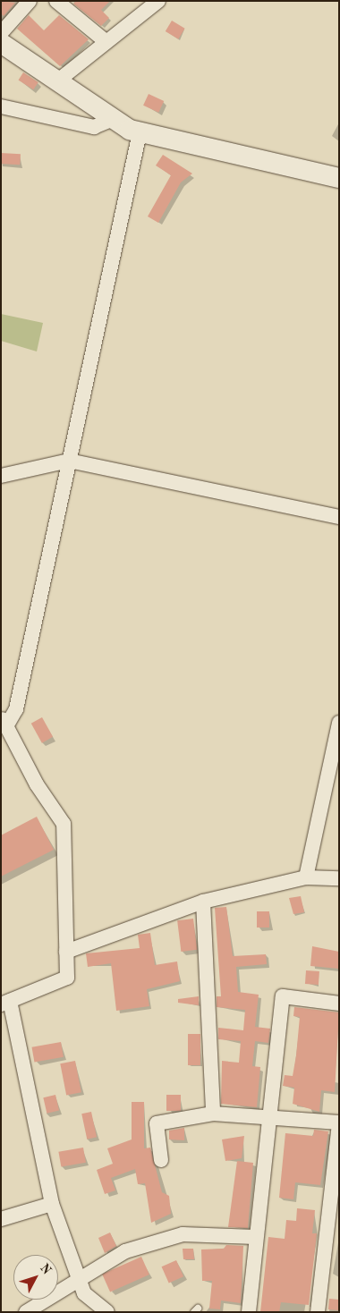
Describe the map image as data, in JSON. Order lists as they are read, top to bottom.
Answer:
{
  "north": "top right"
}
